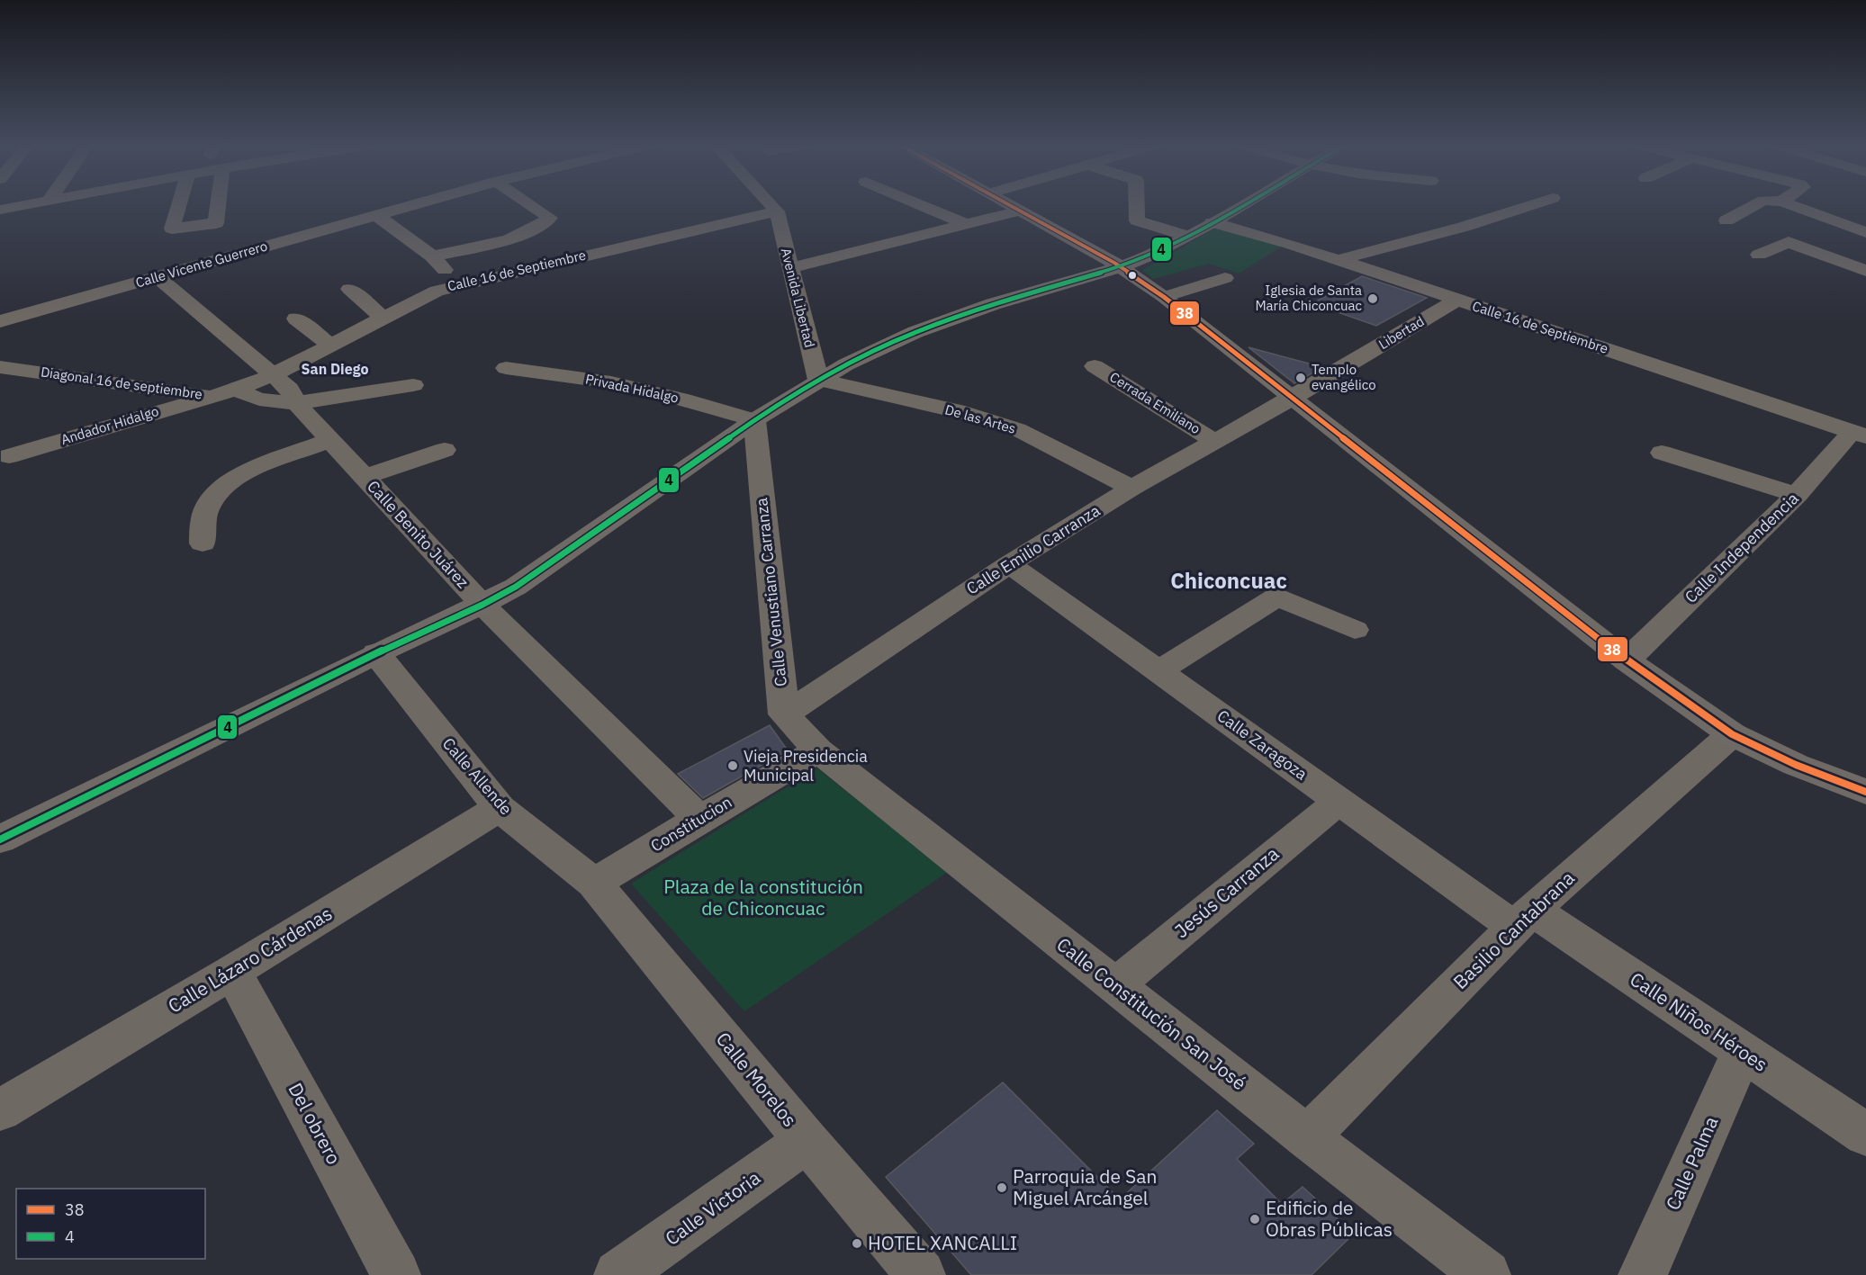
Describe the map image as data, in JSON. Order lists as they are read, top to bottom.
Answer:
{
  "streets": {
    "street": [
      "Calle Vicente Guerrero",
      "Calle 16 de Septiembre",
      "Avenida Libertad",
      "Libertad",
      "Diagonal 16 de septiembre",
      "Privada Hidalgo",
      "Cerrada Emiliano",
      "De las Artes",
      "Andador Hidalgo",
      "Calle Benito Juárez",
      "Calle Independencia",
      "Calle Emilio Carranza",
      "Calle Venustiano Carranza",
      "Calle Zaragoza",
      "Calle Allende",
      "Constitucion",
      "Jesús Carranza",
      "Basilio Cantabrana",
      "Calle Lázaro Cárdenas",
      "Calle Constitución San José",
      "Calle Niños Héroes",
      "Calle Morelos",
      "Del obrero",
      "Calle Palma",
      "Calle Victoria"
    ]
  },
  "crossings": [
    ["Calle Vicente Guerrero", "Calle Benito Juárez"],
    ["Calle 16 de Septiembre", "Avenida Libertad"],
    ["Calle 16 de Septiembre", "Libertad"],
    ["Calle 16 de Septiembre", "Diagonal 16 de septiembre"],
    ["Calle 16 de Septiembre", "Calle Benito Juárez"],
    ["Calle 16 de Septiembre", "Calle Independencia"],
    ["Avenida Libertad", "De las Artes"],
    ["Libertad", "Calle Emilio Carranza"],
    ["Diagonal 16 de septiembre", "Andador Hidalgo"],
    ["Diagonal 16 de septiembre", "Calle Benito Juárez"],
    ["Privada Hidalgo", "Calle Venustiano Carranza"],
    ["Cerrada Emiliano", "Calle Emilio Carranza"],
    ["De las Artes", "Calle Emilio Carranza"],
    ["Calle Benito Juárez", "Constitucion"],
    ["Calle Emilio Carranza", "Calle Venustiano Carranza"],
    ["Calle Emilio Carranza", "Calle Zaragoza"],
    ["Calle Zaragoza", "Jesús Carranza"],
    ["Calle Zaragoza", "Basilio Cantabrana"],
    ["Calle Zaragoza", "Calle Niños Héroes"],
    ["Calle Allende", "Constitucion"],
    ["Calle Allende", "Calle Lázaro Cárdenas"],
    ["Calle Allende", "Calle Morelos"],
    ["Constitucion", "Calle Constitución San José"],
    ["Constitucion", "Calle Morelos"],
    ["Jesús Carranza", "Calle Constitución San José"],
    ["Basilio Cantabrana", "Calle Constitución San José"],
    ["Basilio Cantabrana", "Calle Niños Héroes"],
    ["Calle Lázaro Cárdenas", "Del obrero"],
    ["Calle Niños Héroes", "Calle Palma"],
    ["Calle Morelos", "Calle Victoria"]
  ],
  "districts": ["San Diego", "Chiconcuac"],
  "parks": ["Plaza de la constitución de Chiconcuac"],
  "places": [
    "Iglesia de Santa María Chiconcuac",
    "Templo evangélico",
    "Vieja Presidencia Municipal",
    "Parroquia de San Miguel Arcángel",
    "Edificio de Obras Públicas",
    "HOTEL XANCALLI"
  ],
  "lines": ["transit line 38", "transit line 4"],
  "legend": ["38", "4"]
}
